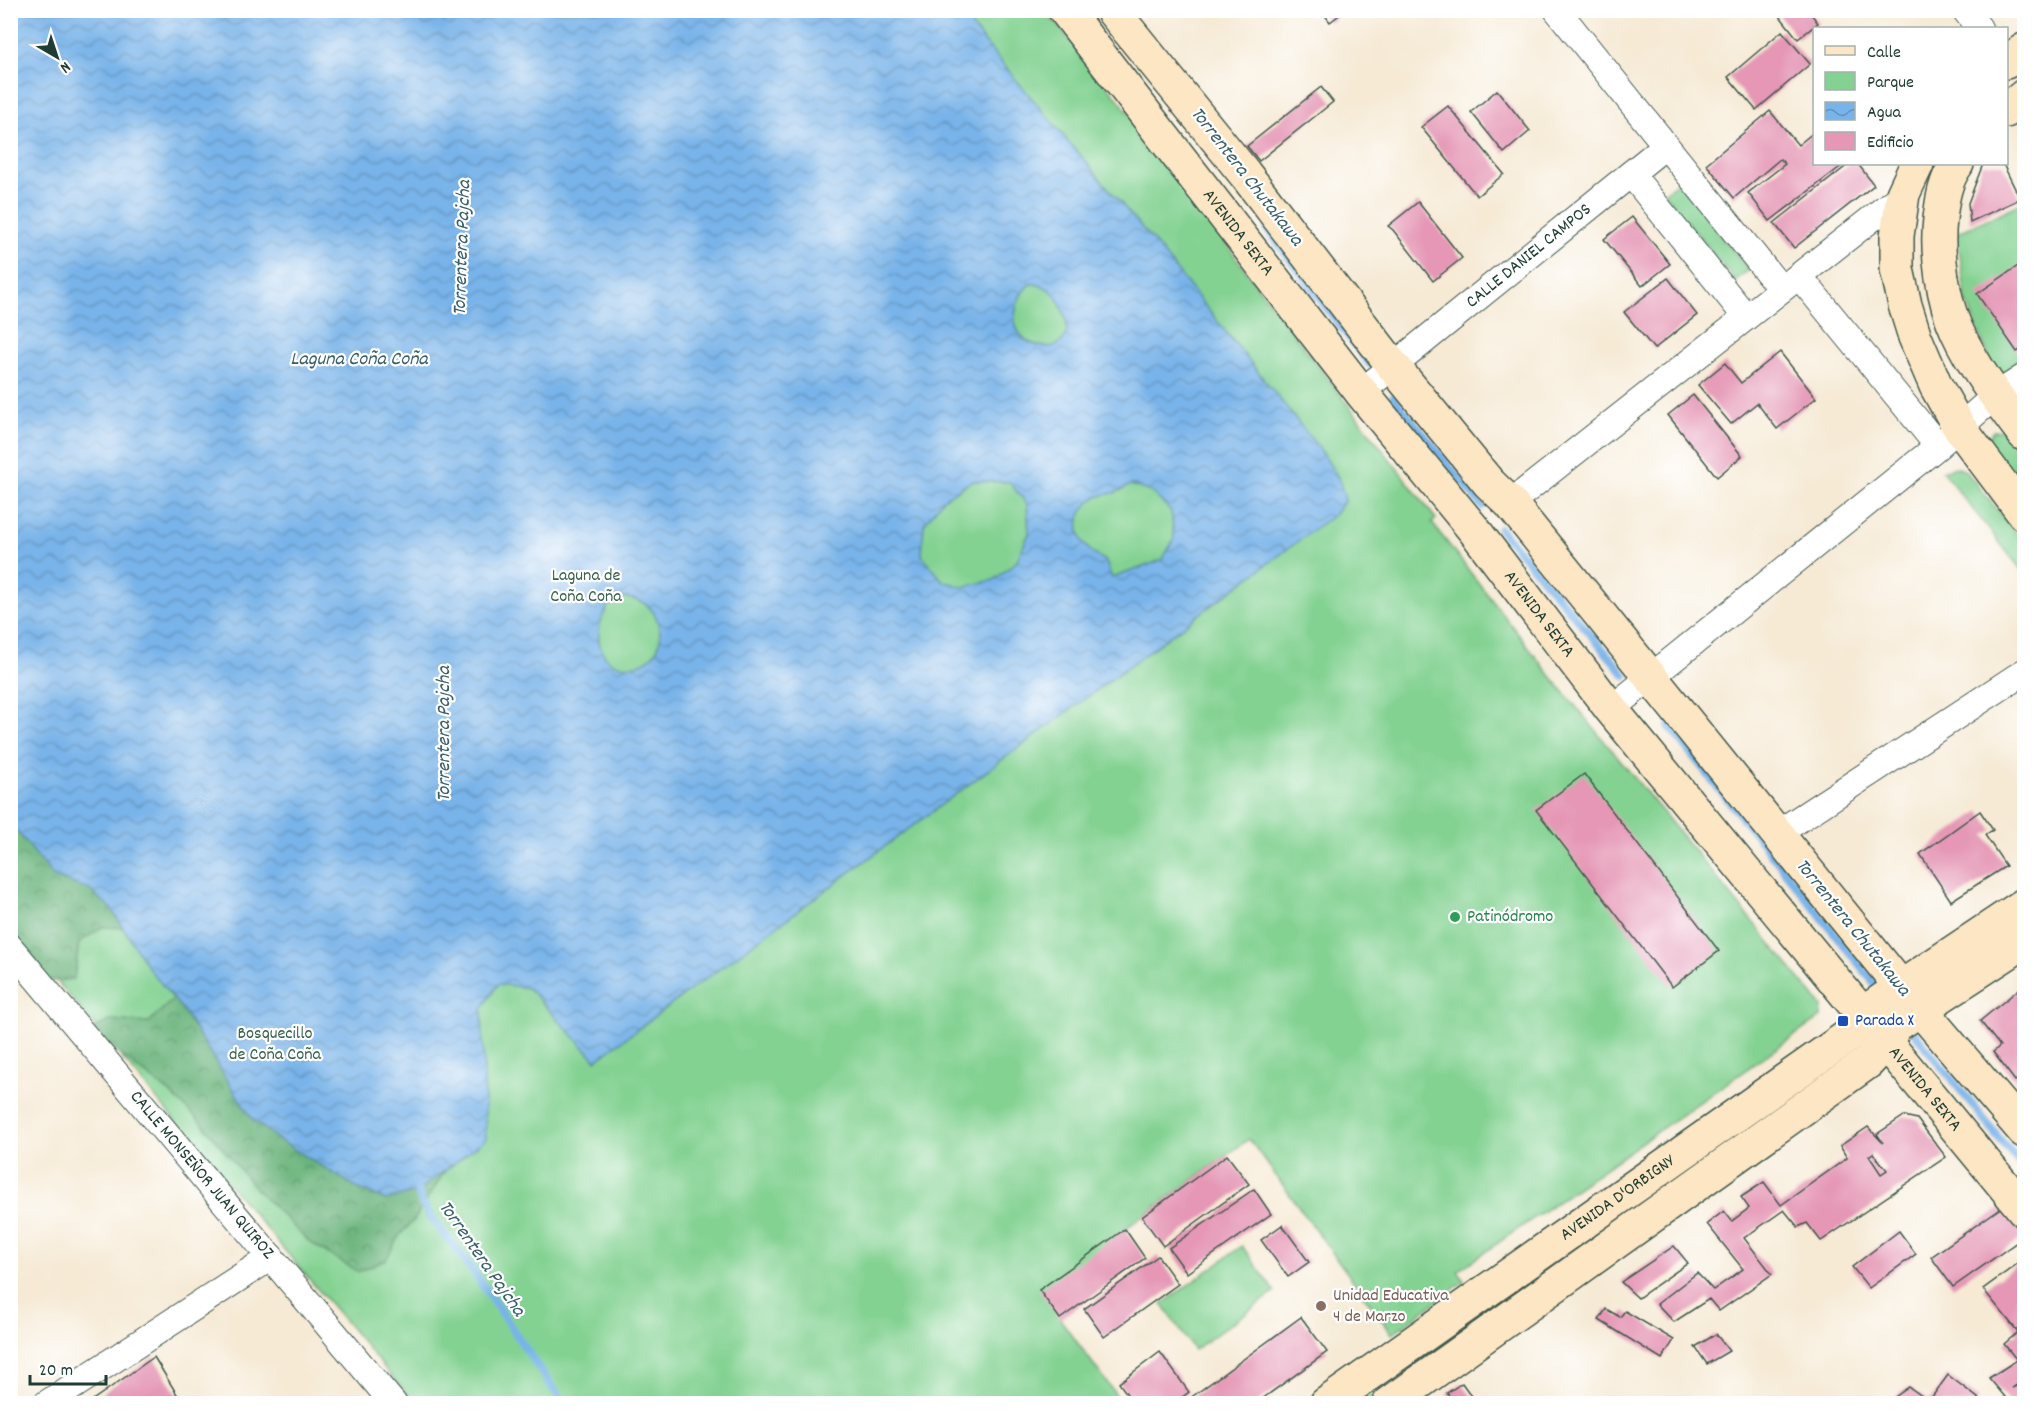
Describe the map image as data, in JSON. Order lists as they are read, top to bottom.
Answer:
{
  "streets": {
    "main road": ["AVENIDA SEXTA", "AVENIDA D'ORBIGNY"],
    "street": ["CALLE DANIEL CAMPOS", "CALLE MONSEÑOR JUAN QUIROZ"]
  },
  "crossings": [
    ["AVENIDA SEXTA", "CALLE DANIEL CAMPOS"],
    ["AVENIDA SEXTA", "AVENIDA D'ORBIGNY"]
  ],
  "water": ["Torrentera Chutakawa", "Torrentera Pajcha", "Laguna Coña Coña"],
  "parks": ["Laguna de Coña Coña", "Bosquecillo de Coña Coña"],
  "places": {
    "other": ["Patinódromo", "Unidad Educativa 4 de Marzo"],
    "transit": ["Parada X"]
  },
  "legend": [
    "Calle",
    "Parque",
    "Agua",
    "Edificio"
  ],
  "scale_bar": "20 m",
  "north": "bottom right"
}
